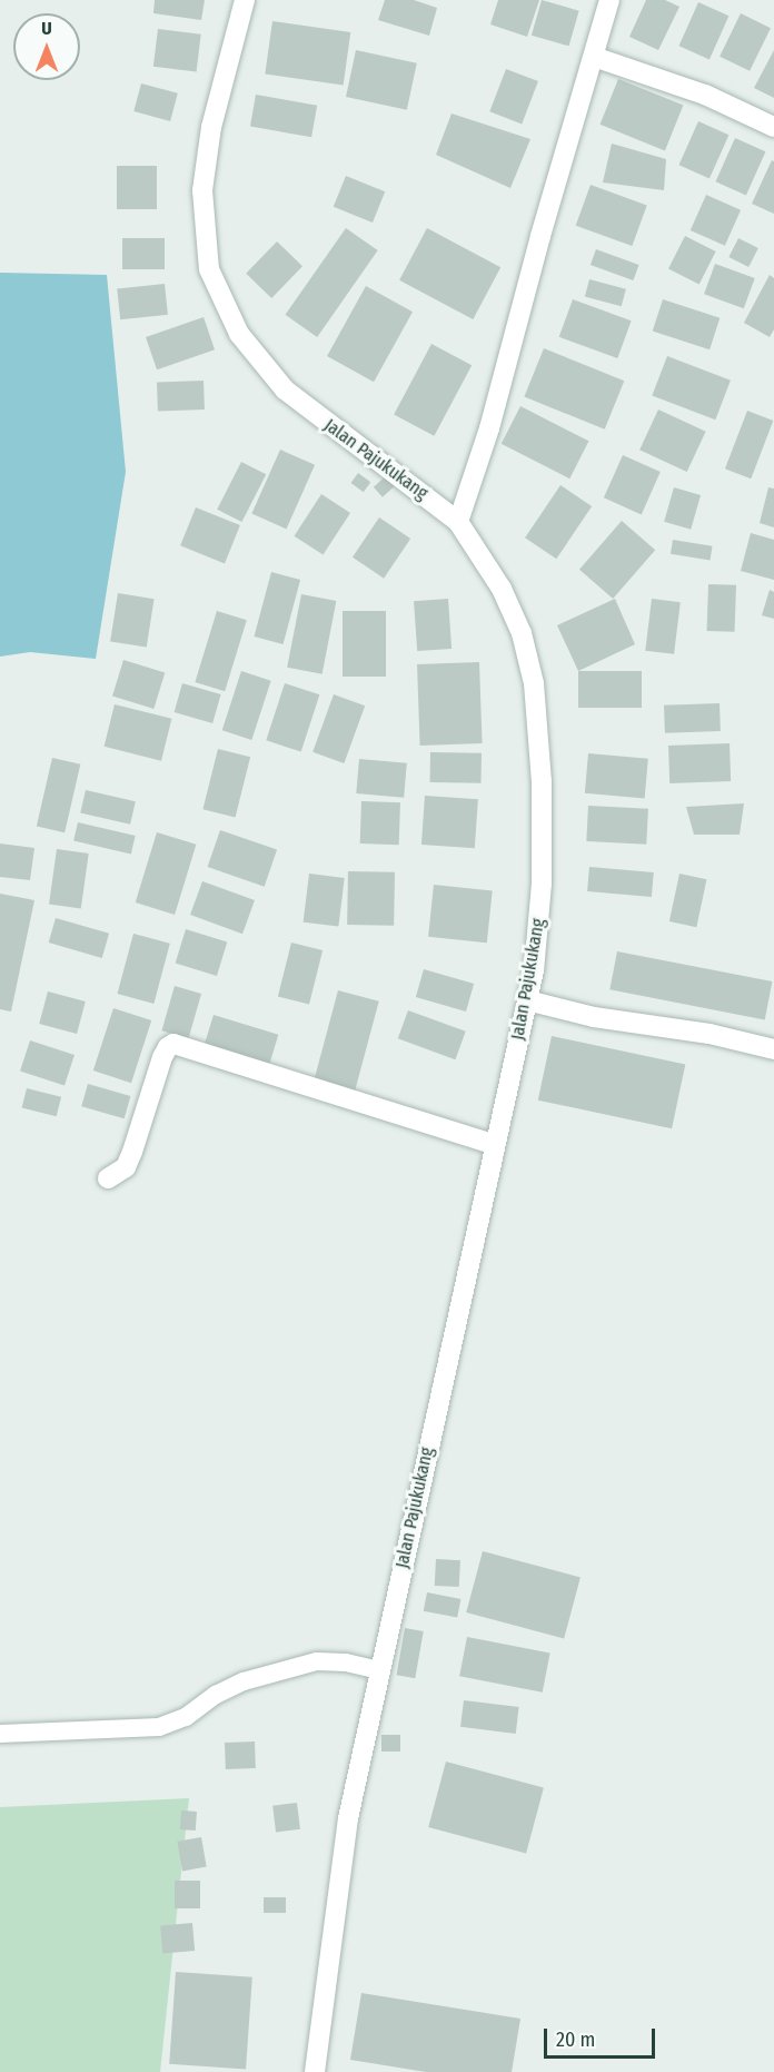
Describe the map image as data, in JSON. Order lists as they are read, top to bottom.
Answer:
{
  "streets": {
    "street": ["Jalan Pajukukang"]
  },
  "scale_bar": "20 m",
  "north": "top"
}
